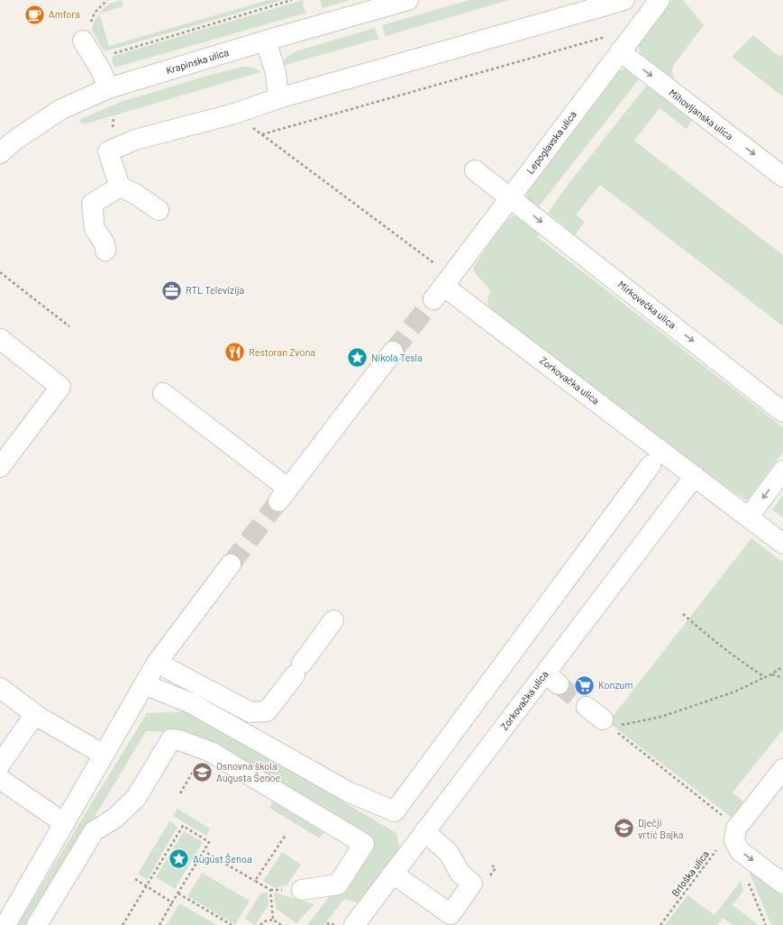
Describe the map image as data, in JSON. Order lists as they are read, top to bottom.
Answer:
{
  "streets": {
    "street": [
      "Krapinska ulica",
      "Mihovljanska ulica",
      "Lepoglavska ulica",
      "Mirkovečka ulica",
      "Zorkovačka ulica"
    ],
    "path": ["Brloška ulica"]
  },
  "crossings": [
    ["Mihovljanska ulica", "Lepoglavska ulica"],
    ["Lepoglavska ulica", "Mirkovečka ulica"],
    ["Lepoglavska ulica", "Zorkovačka ulica"]
  ],
  "one_way": ["Mihovljanska ulica", "Mirkovečka ulica"],
  "places": {
    "cafe": ["Amfora"],
    "office": ["RTL Televizija"],
    "restaurant": ["Restoran Zvona"],
    "place": ["Nikola Tesla", "August Šenoa"],
    "supermarket": ["Konzum"],
    "school or university": ["Osnovna škola Augusta Šenoe", "Dječji vrtić Bajka"]
  }
}
